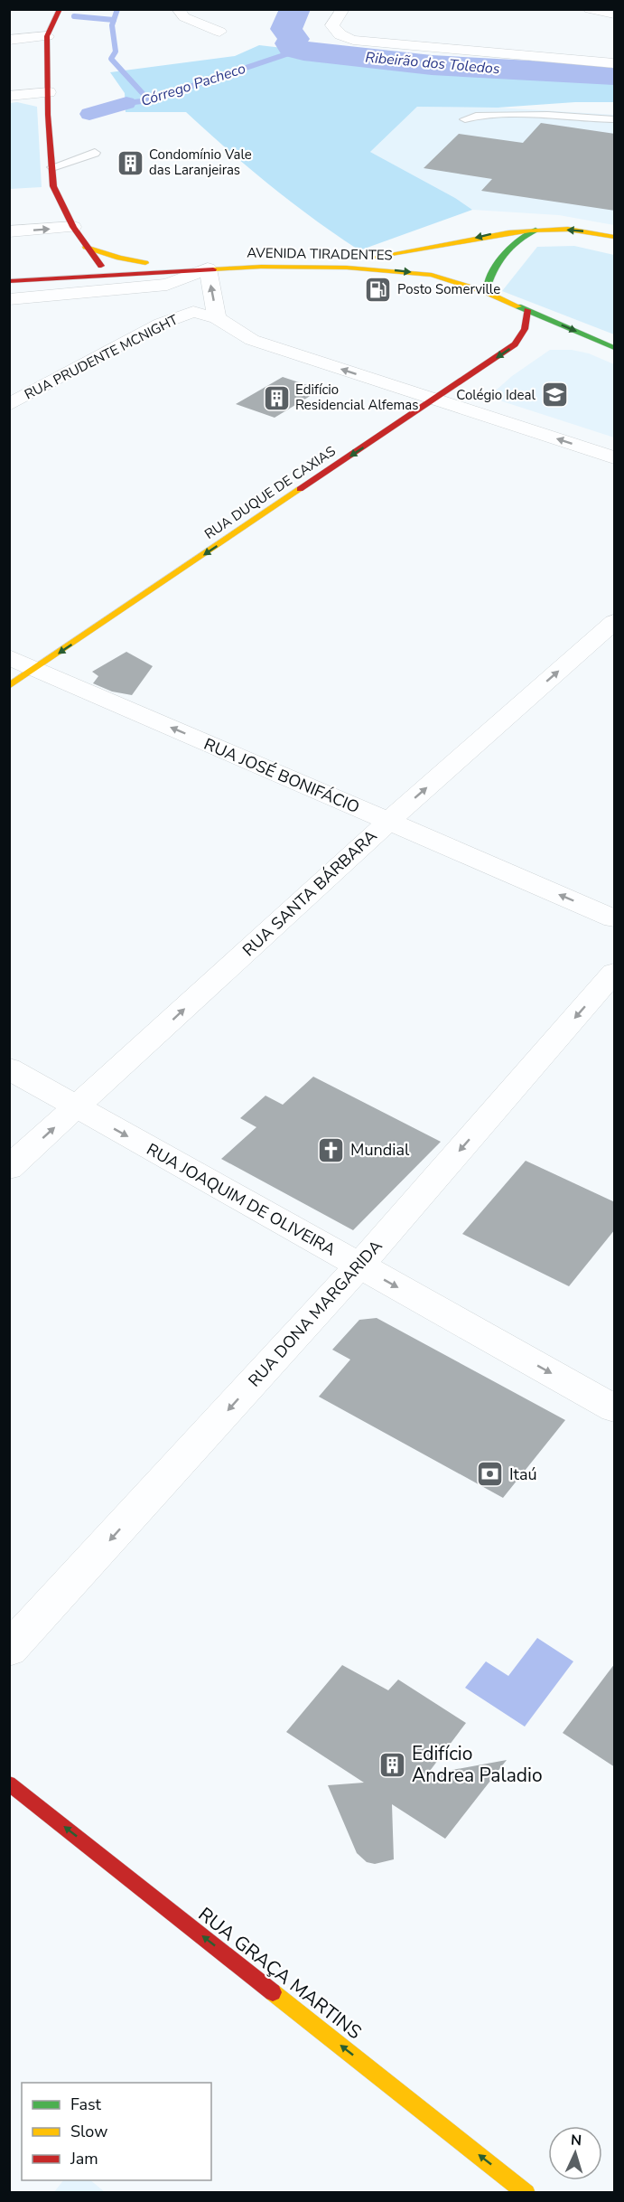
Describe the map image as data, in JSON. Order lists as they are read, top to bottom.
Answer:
{
  "streets": {
    "main road": ["AVENIDA TIRADENTES", "RUA DUQUE DE CAXIAS", "RUA GRAÇA MARTINS"],
    "street": [
      "RUA PRUDENTE MCNIGHT",
      "RUA JOSÉ BONIFÁCIO",
      "RUA SANTA BÁRBARA",
      "RUA JOAQUIM DE OLIVEIRA",
      "RUA DONA MARGARIDA"
    ]
  },
  "crossings": [
    ["AVENIDA TIRADENTES", "RUA DUQUE DE CAXIAS"],
    ["RUA DUQUE DE CAXIAS", "RUA JOSÉ BONIFÁCIO"],
    ["RUA JOSÉ BONIFÁCIO", "RUA SANTA BÁRBARA"],
    ["RUA SANTA BÁRBARA", "RUA JOAQUIM DE OLIVEIRA"],
    ["RUA JOAQUIM DE OLIVEIRA", "RUA DONA MARGARIDA"]
  ],
  "one_way": [
    "RUA DUQUE DE CAXIAS",
    "RUA JOSÉ BONIFÁCIO",
    "RUA SANTA BÁRBARA",
    "RUA JOAQUIM DE OLIVEIRA",
    "RUA DONA MARGARIDA",
    "RUA GRAÇA MARTINS"
  ],
  "water": ["Ribeirão dos Toledos", "Córrego Pacheco"],
  "places": {
    "building": ["Condomínio Vale das Laranjeiras", "Edifício Residencial Alfemas", "Edifício Andrea Paladio"],
    "fuel station": ["Posto Somerville"],
    "school or university": ["Colégio Ideal"],
    "church": ["Mundial"],
    "bank": ["Itaú"]
  },
  "legend": ["Fast", "Slow", "Jam"],
  "north": "top"
}
